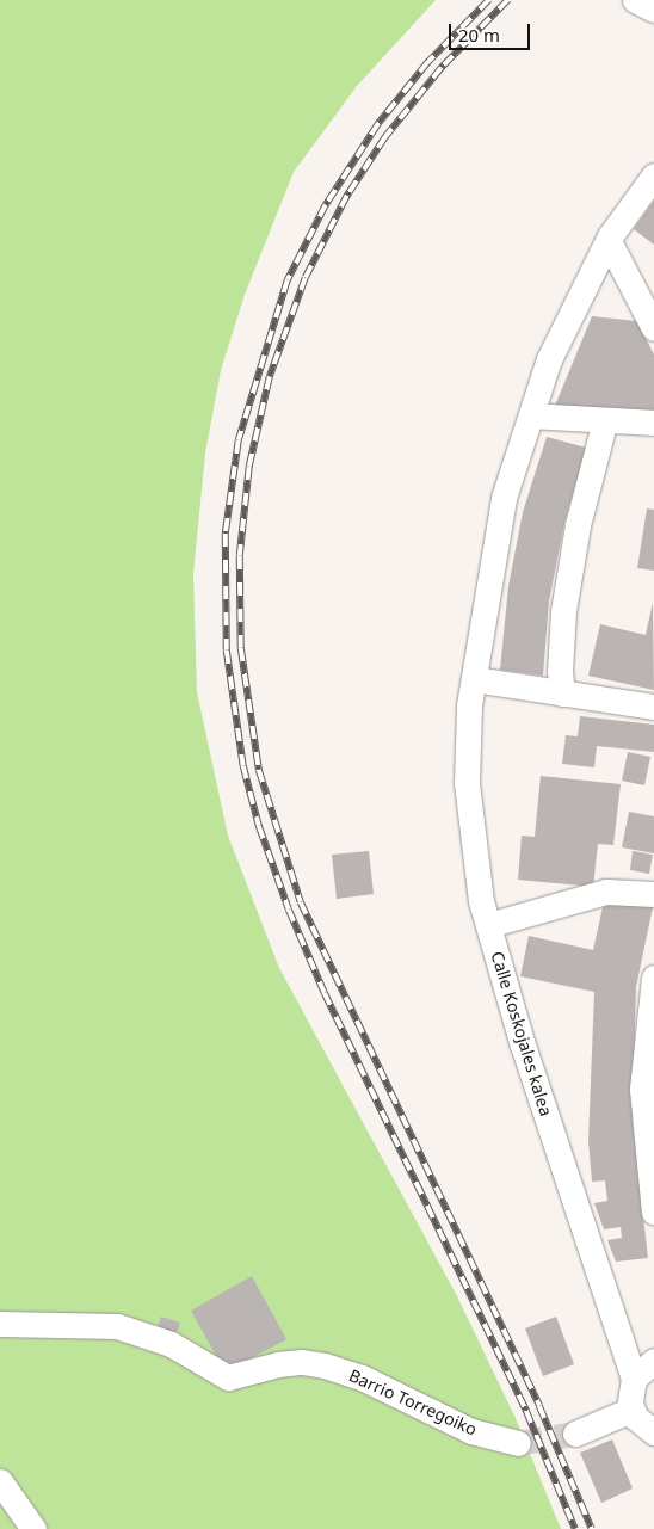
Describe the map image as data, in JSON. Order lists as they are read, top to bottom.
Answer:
{
  "streets": {
    "street": ["Calle Koskojales kalea", "Barrio Torregoiko"]
  },
  "scale_bar": "20 m"
}
